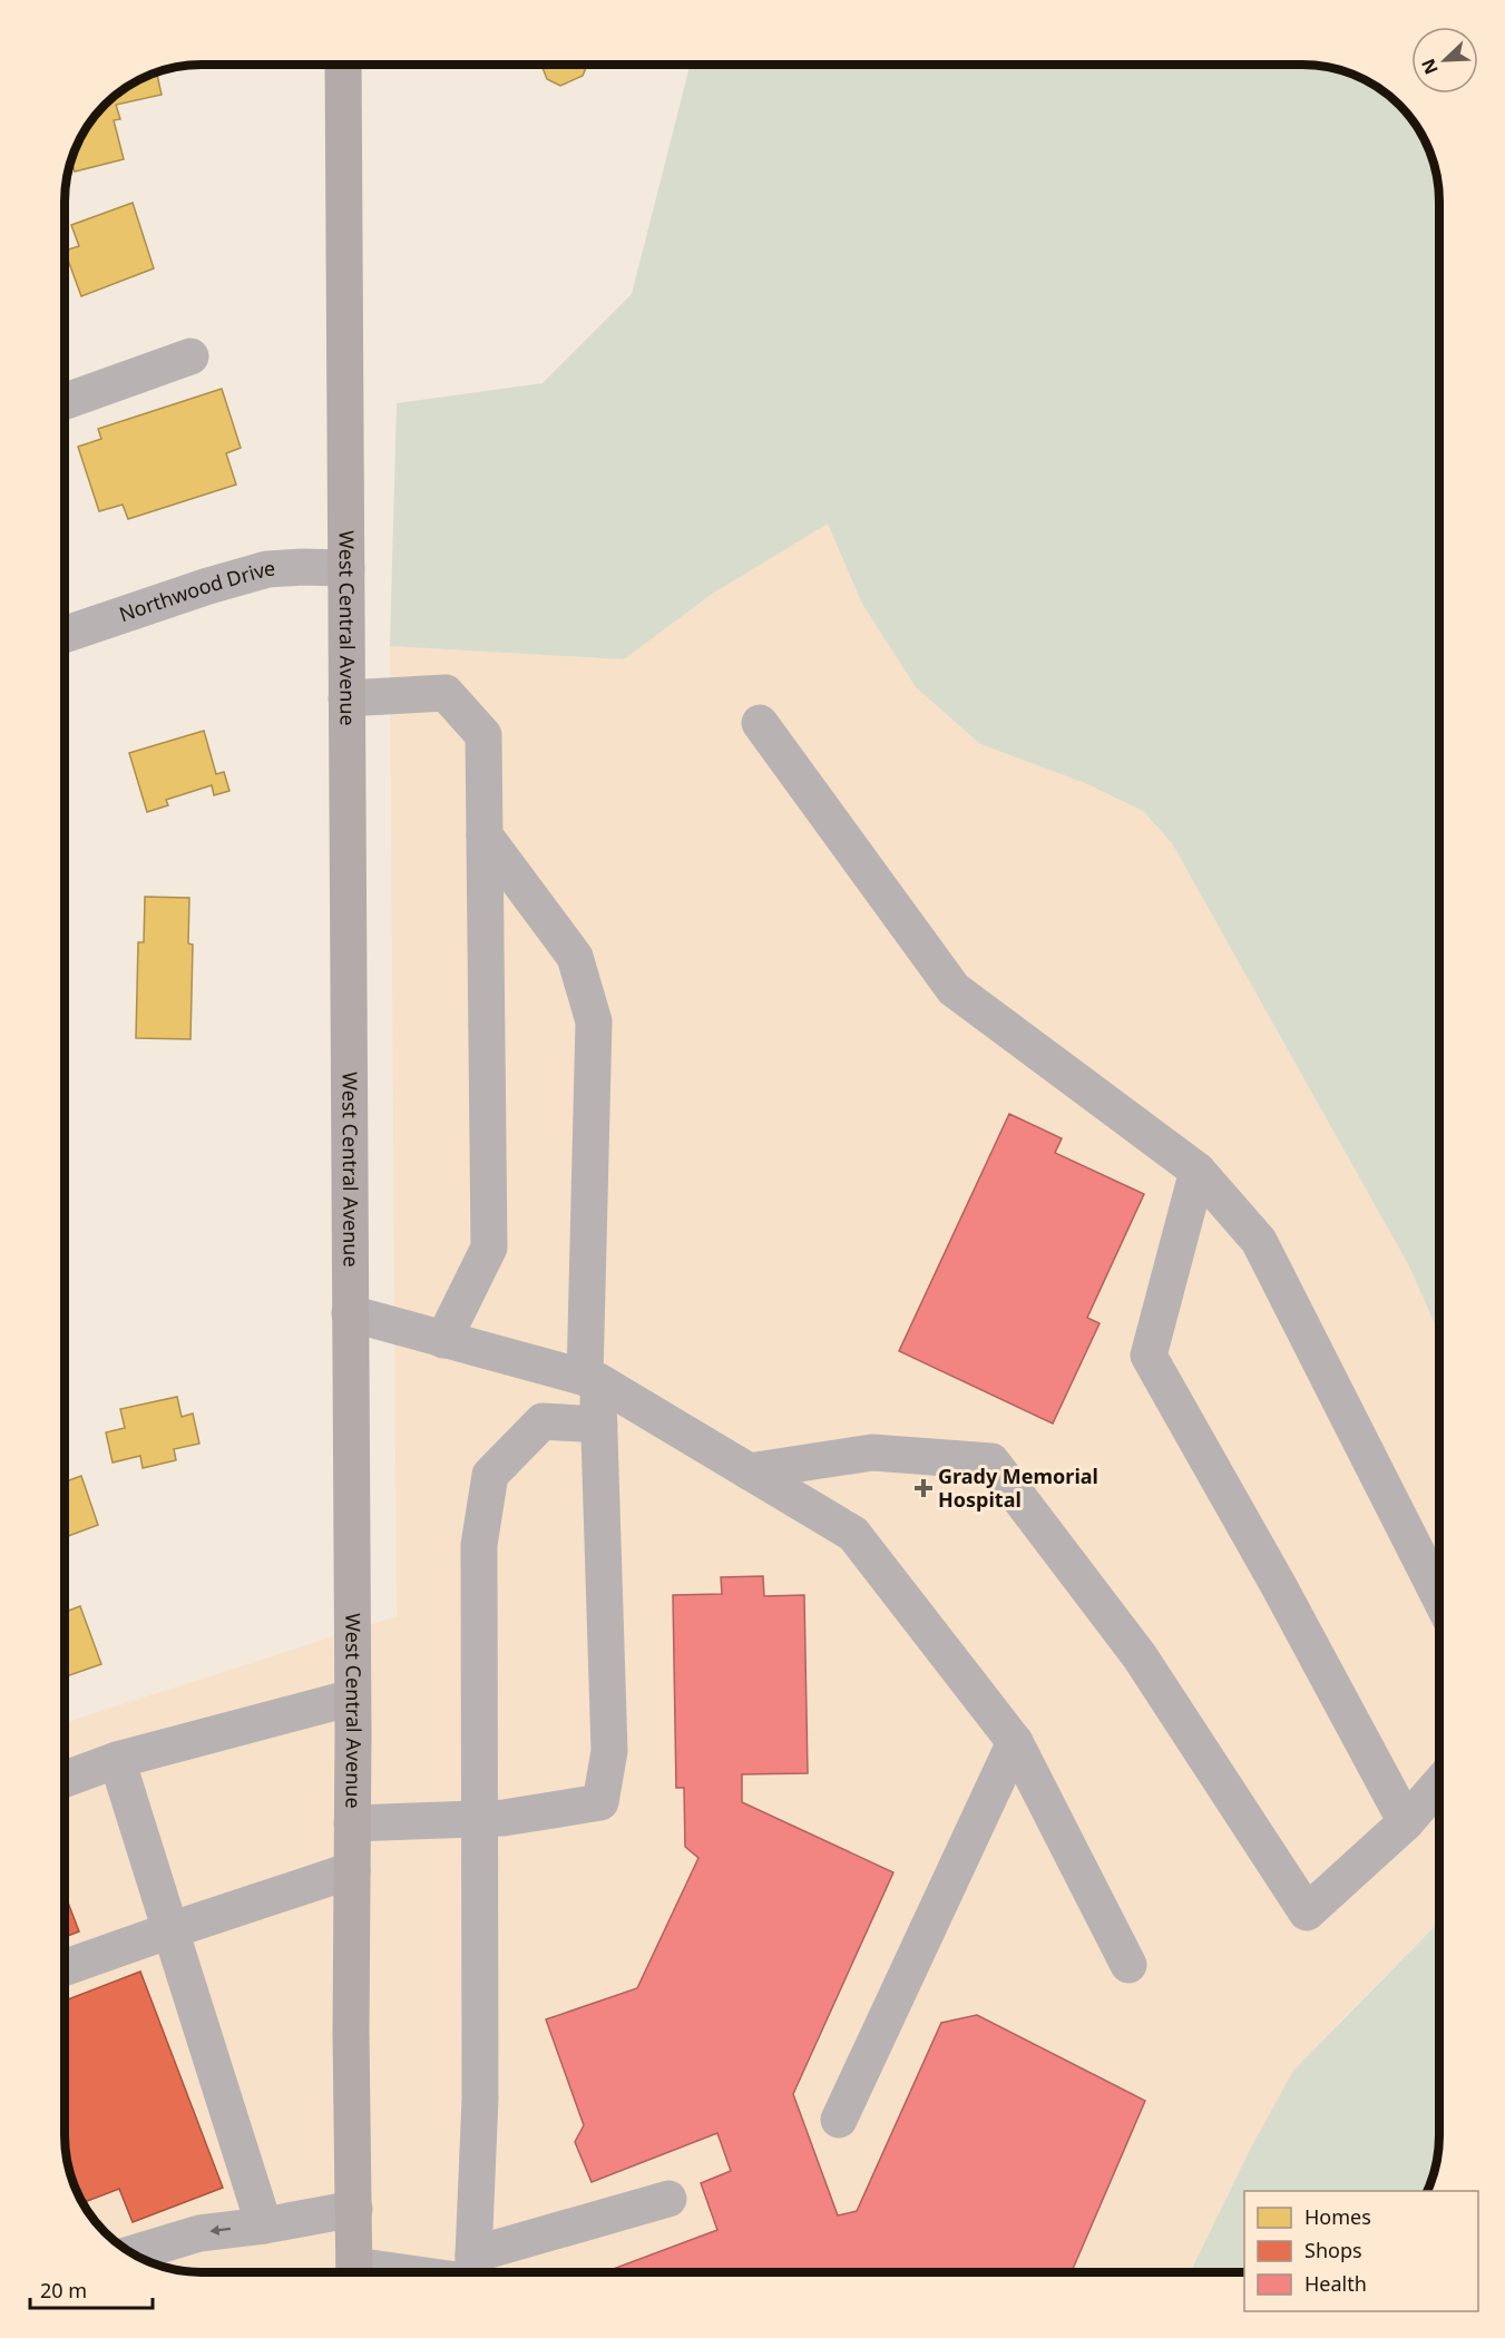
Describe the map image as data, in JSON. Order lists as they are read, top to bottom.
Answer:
{
  "streets": {
    "main road": ["West Central Avenue"],
    "street": ["Northwood Drive"]
  },
  "crossings": [
    ["Northwood Drive", "West Central Avenue"]
  ],
  "places": {
    "health": ["Grady Memorial Hospital"]
  },
  "legend": ["Homes", "Shops", "Health"],
  "scale_bar": "20 m",
  "north": "bottom left"
}
